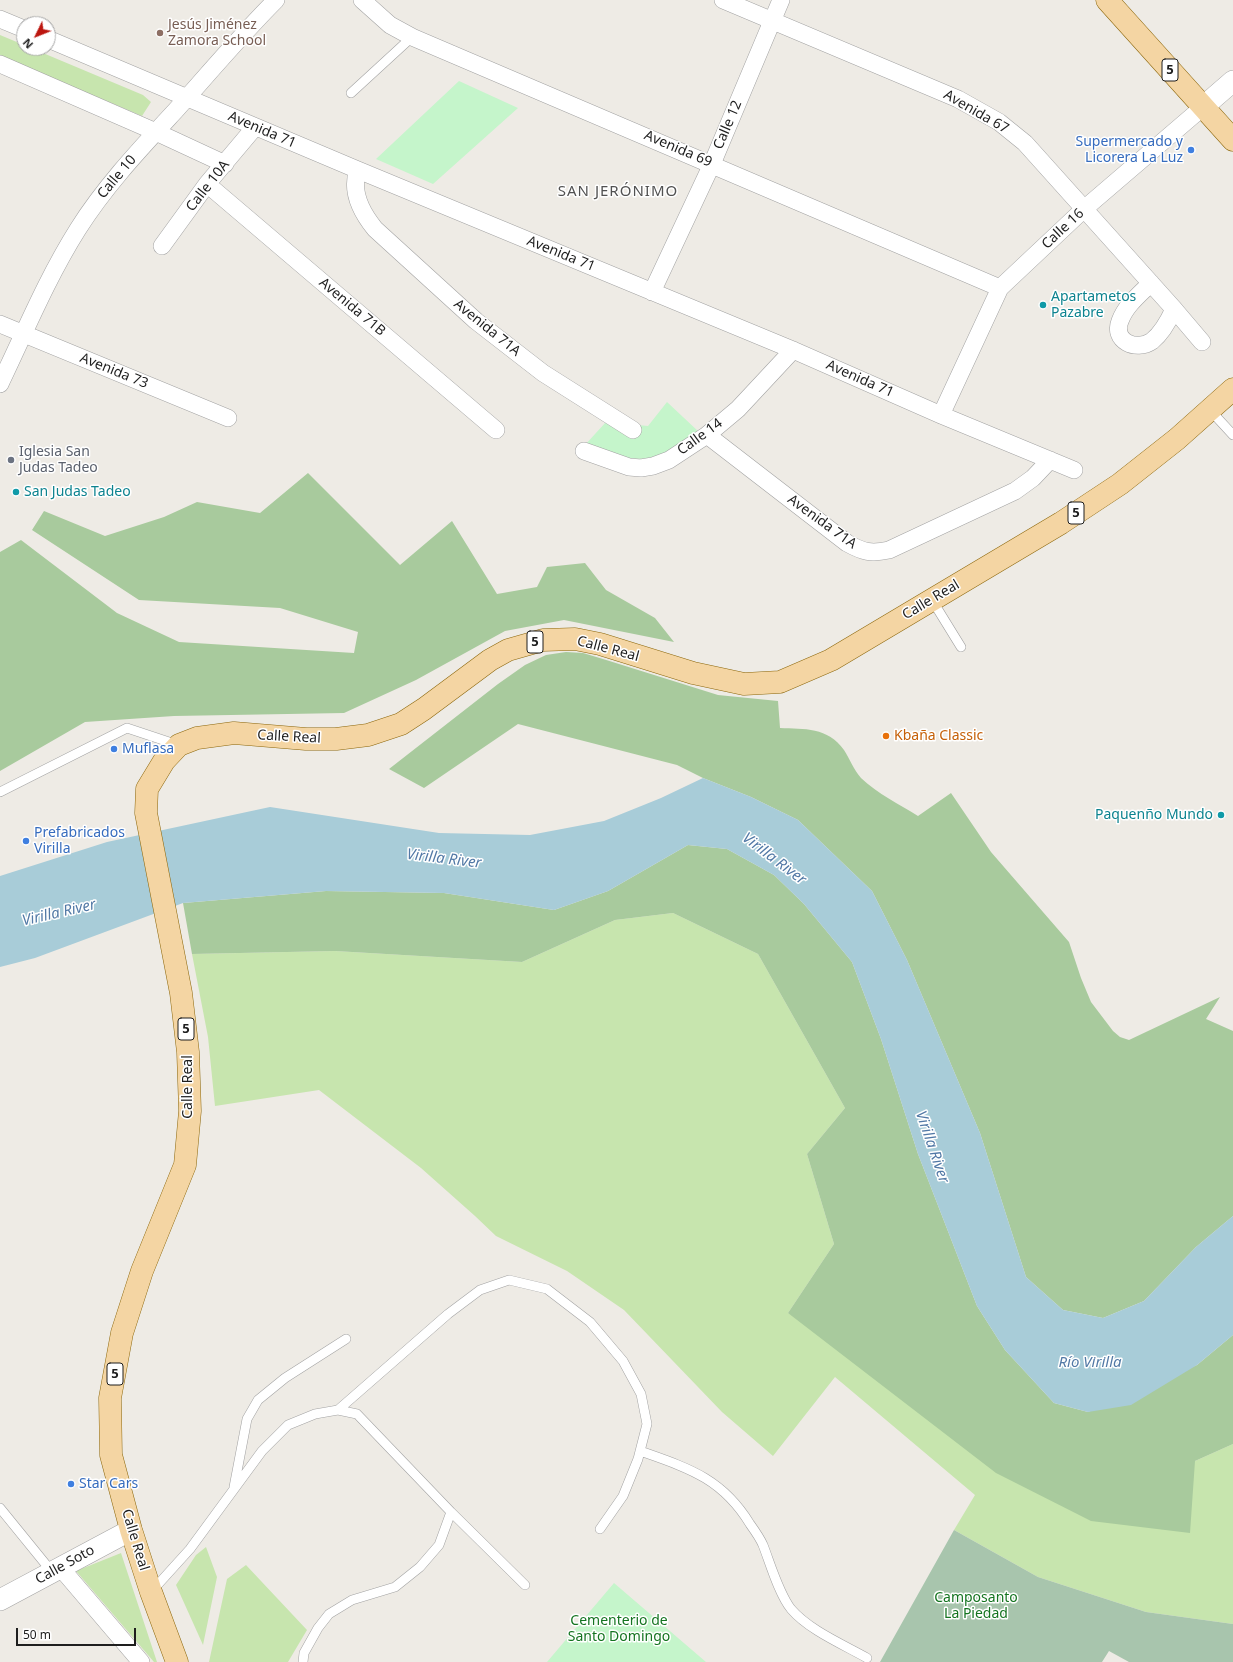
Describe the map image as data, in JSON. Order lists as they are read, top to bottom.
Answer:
{
  "streets": {
    "main road": ["5", "Calle Real"],
    "street": [
      "Avenida 67",
      "Calle 12",
      "Avenida 71",
      "Avenida 69",
      "Calle 10",
      "Calle 10A",
      "Calle 16",
      "Avenida 71B",
      "Avenida 71A",
      "Avenida 73",
      "Calle 14",
      "Calle Soto"
    ]
  },
  "crossings": [
    ["5", "Calle 16"],
    ["Avenida 67", "Calle 12"],
    ["Avenida 67", "Calle 16"],
    ["Calle 12", "Avenida 71"],
    ["Calle 12", "Avenida 69"],
    ["Avenida 71", "Calle 10"],
    ["Avenida 71", "Calle 10A"],
    ["Avenida 71", "Calle 16"],
    ["Avenida 71", "Avenida 71A"],
    ["Avenida 71", "Calle 14"],
    ["Avenida 69", "Calle 16"],
    ["Calle 10", "Avenida 73"],
    ["Calle 10A", "Avenida 71B"],
    ["Avenida 71A", "Calle 14"],
    ["Calle Real", "Calle Soto"]
  ],
  "districts": ["SAN JERÓNIMO"],
  "water": ["Virilla River", "Río Virilla"],
  "parks": ["Camposanto La Piedad", "Cementerio de Santo Domingo"],
  "places": [
    "Jesús Jiménez Zamora School",
    "Supermercado y Licorera La Luz",
    "Apartametos Pazabre",
    "Iglesia San Judas Tadeo",
    "San Judas Tadeo",
    "Kbaña Classic",
    "Muflasa",
    "Paquenño Mundo",
    "Prefabricados Virilla",
    "Star Cars"
  ],
  "scale_bar": "50 m",
  "north": "bottom left"
}
